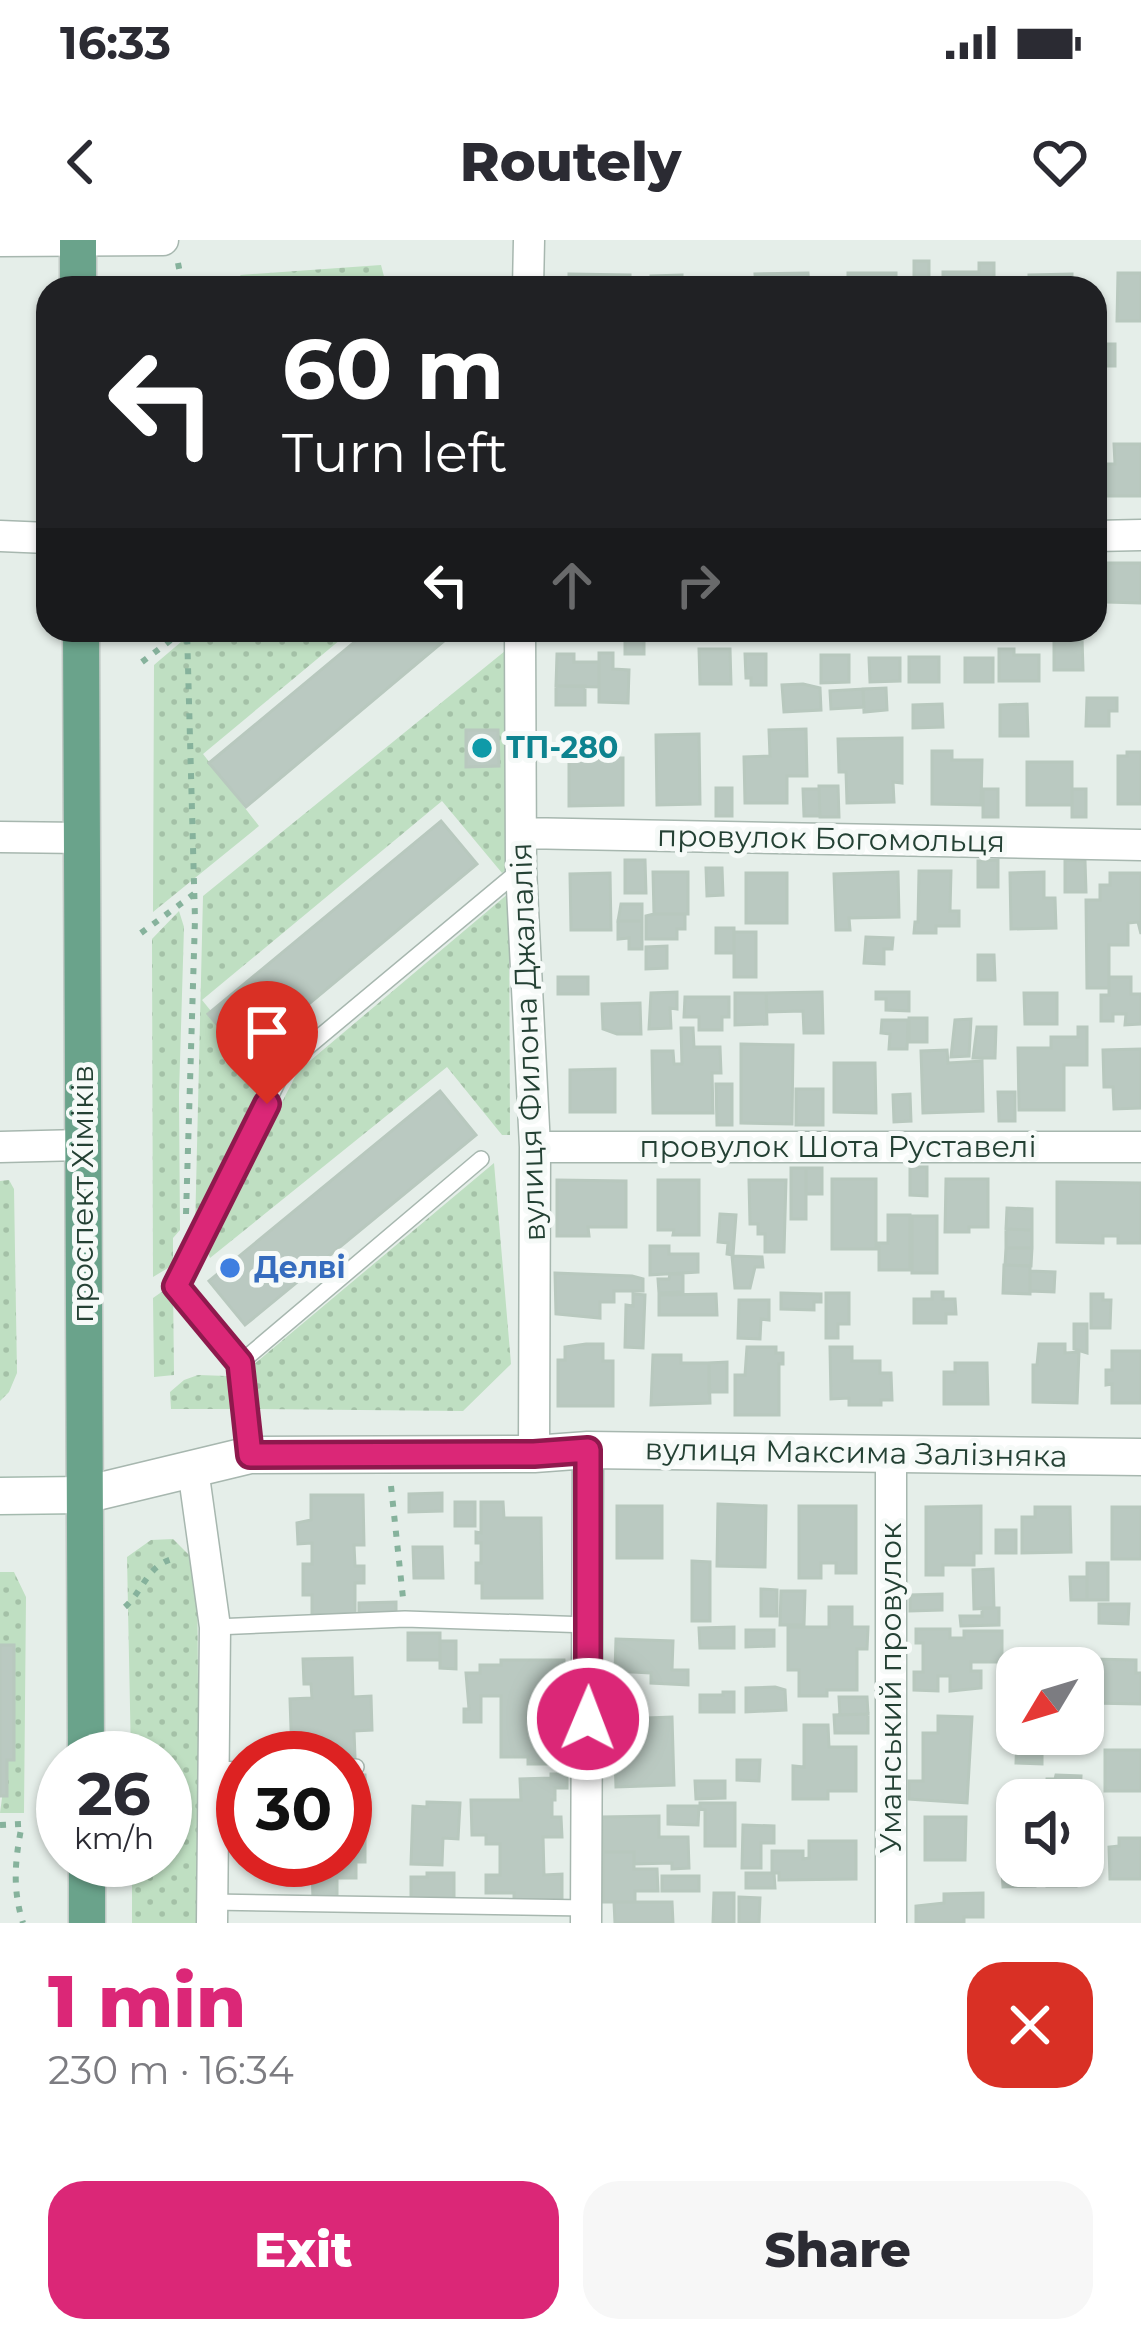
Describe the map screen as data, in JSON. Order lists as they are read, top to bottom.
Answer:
{
  "streets": {
    "main road": ["проспект Хіміків"],
    "street": [
      "провулок Богомольця",
      "вулиця Филона Джалалія",
      "провулок Шота Руставелі",
      "вулиця Максима Залізняка",
      "Уманський провулок"
    ]
  },
  "crossings": [
    ["провулок Богомольця", "вулиця Филона Джалалія"],
    ["вулиця Филона Джалалія", "провулок Шота Руставелі"],
    ["вулиця Филона Джалалія", "вулиця Максима Залізняка"],
    ["проспект Хіміків", "вулиця Максима Залізняка"],
    ["вулиця Максима Залізняка", "Уманський провулок"]
  ],
  "places": ["ТП-280", "Делві"],
  "north": "bottom left",
  "page": {
    "status": "16:33",
    "header": "Routely",
    "turn": ["60 m", "Turn left"],
    "speed": "26 km/h",
    "limit": "30",
    "heading": ["1 min", "230 m · 16:34"],
    "buttons": ["Exit", "Share"]
  }
}
